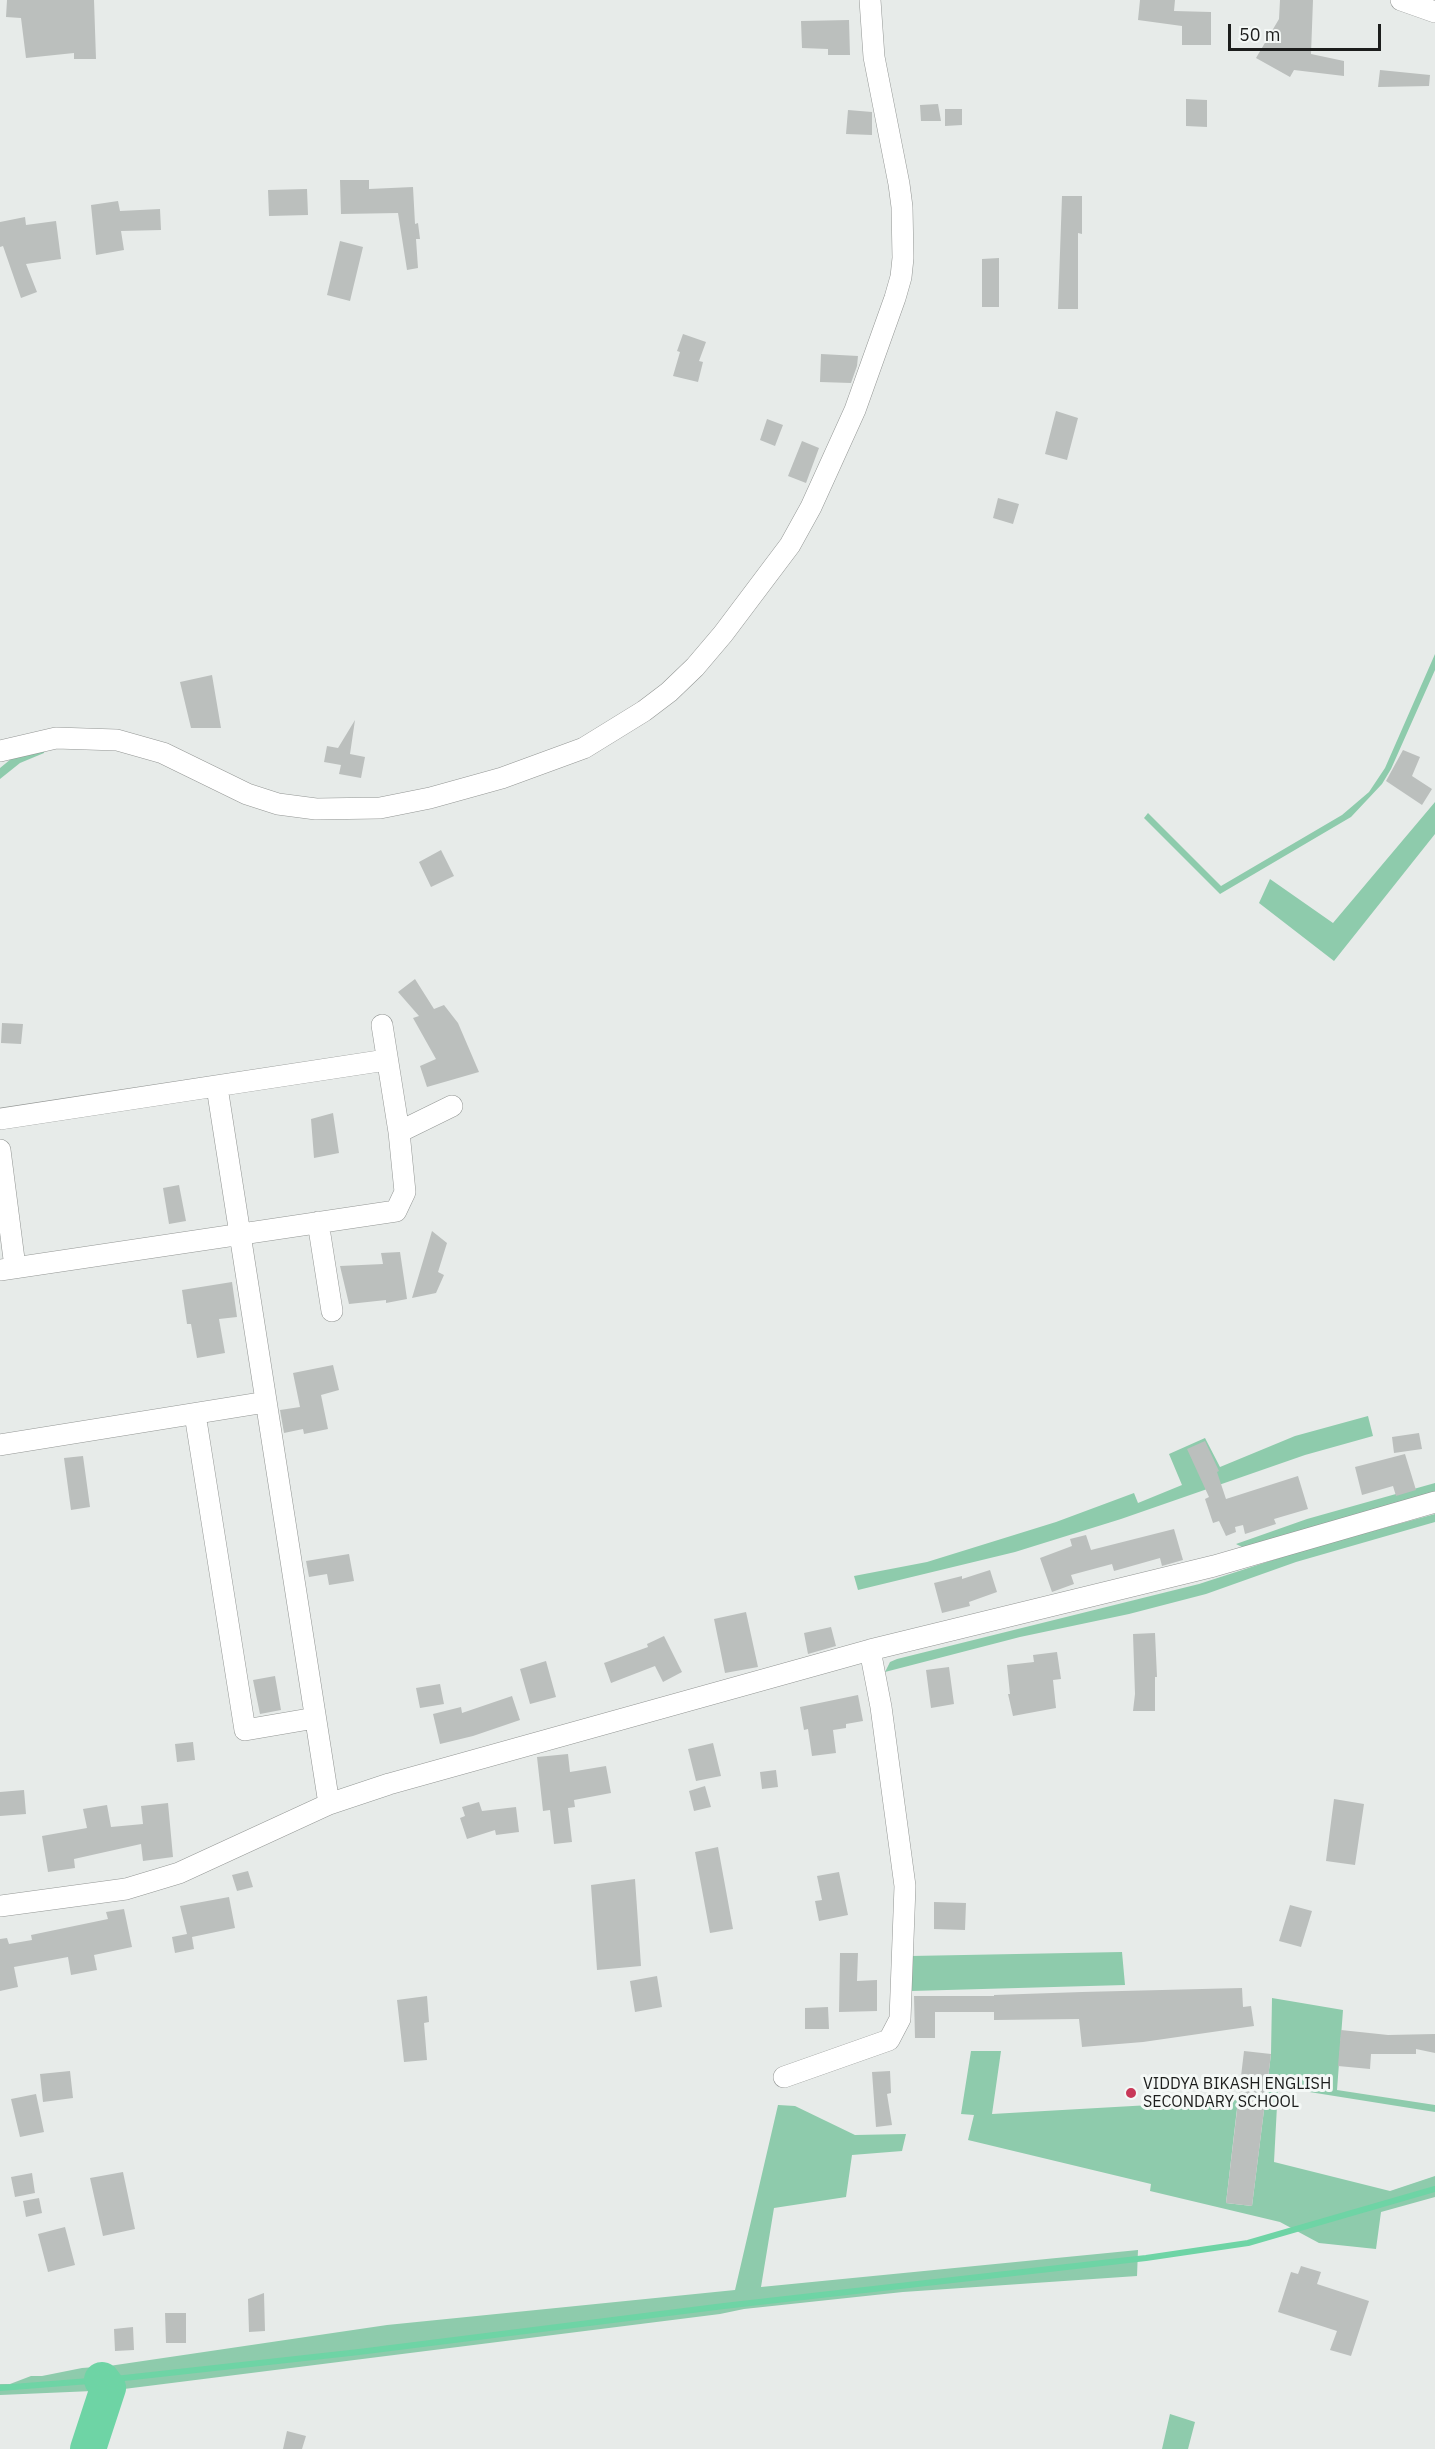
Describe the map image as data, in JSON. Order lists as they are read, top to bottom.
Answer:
{
  "places": ["VIDDYA BIKASH ENGLISH SECONDARY SCHOOL"],
  "scale_bar": "50 m"
}
